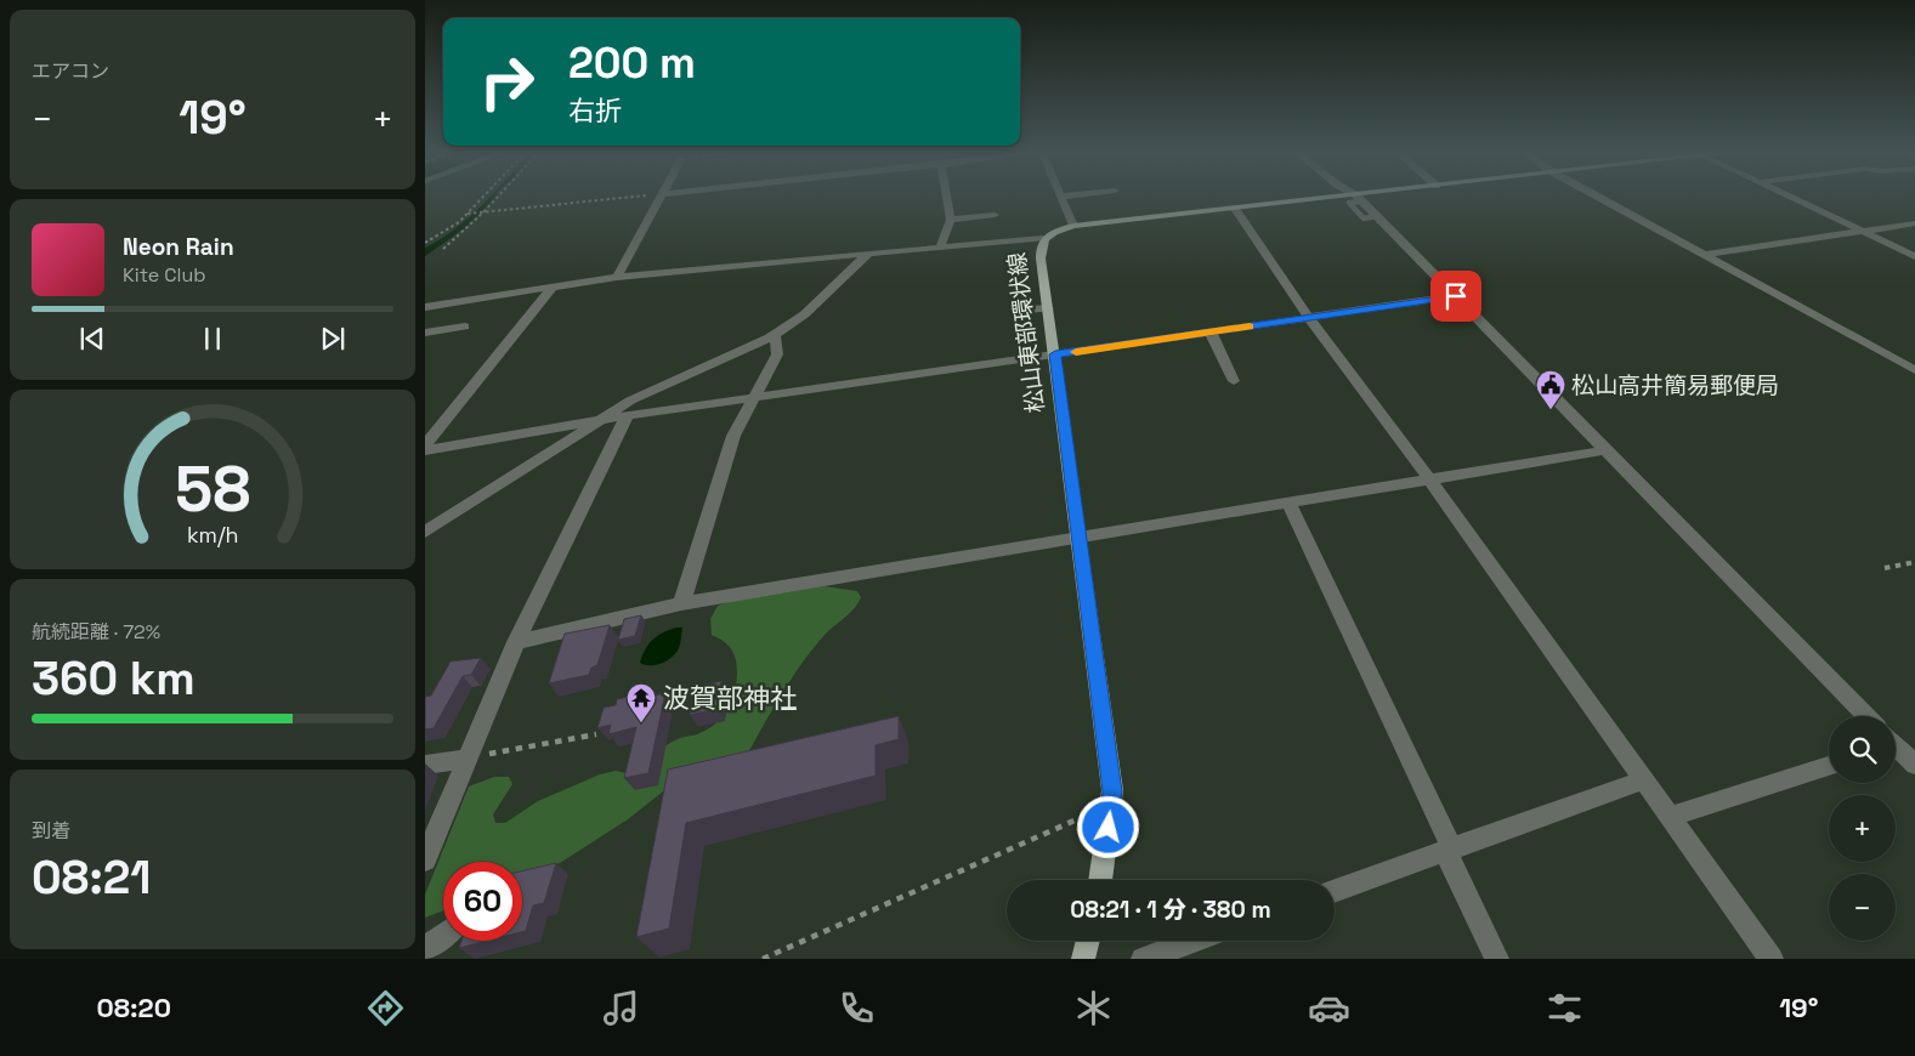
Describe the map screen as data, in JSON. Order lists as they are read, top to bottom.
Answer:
{
  "streets": {
    "main road": ["松山東部環状線"]
  },
  "places": {
    "public building": ["松山高井簡易郵便局"],
    "temple": ["波賀部神社"]
  },
  "page": {
    "tile": [
      "エアコン",
      ["航続距離 · 72%", "360 km"],
      ["到着", "08:21"]
    ],
    "turn": ["200 m", "右折"],
    "heat": ["−", "19°", "+"],
    "song": ["Neon Rain", "Kite Club"],
    "map_buttons": ["+", "−"],
    "limit": "60",
    "trip": "08:21 · 1 分 · 380 m",
    "tabs": ["08:20", "19°"],
    "gauge": ["58", "km/h"]
  }
}
